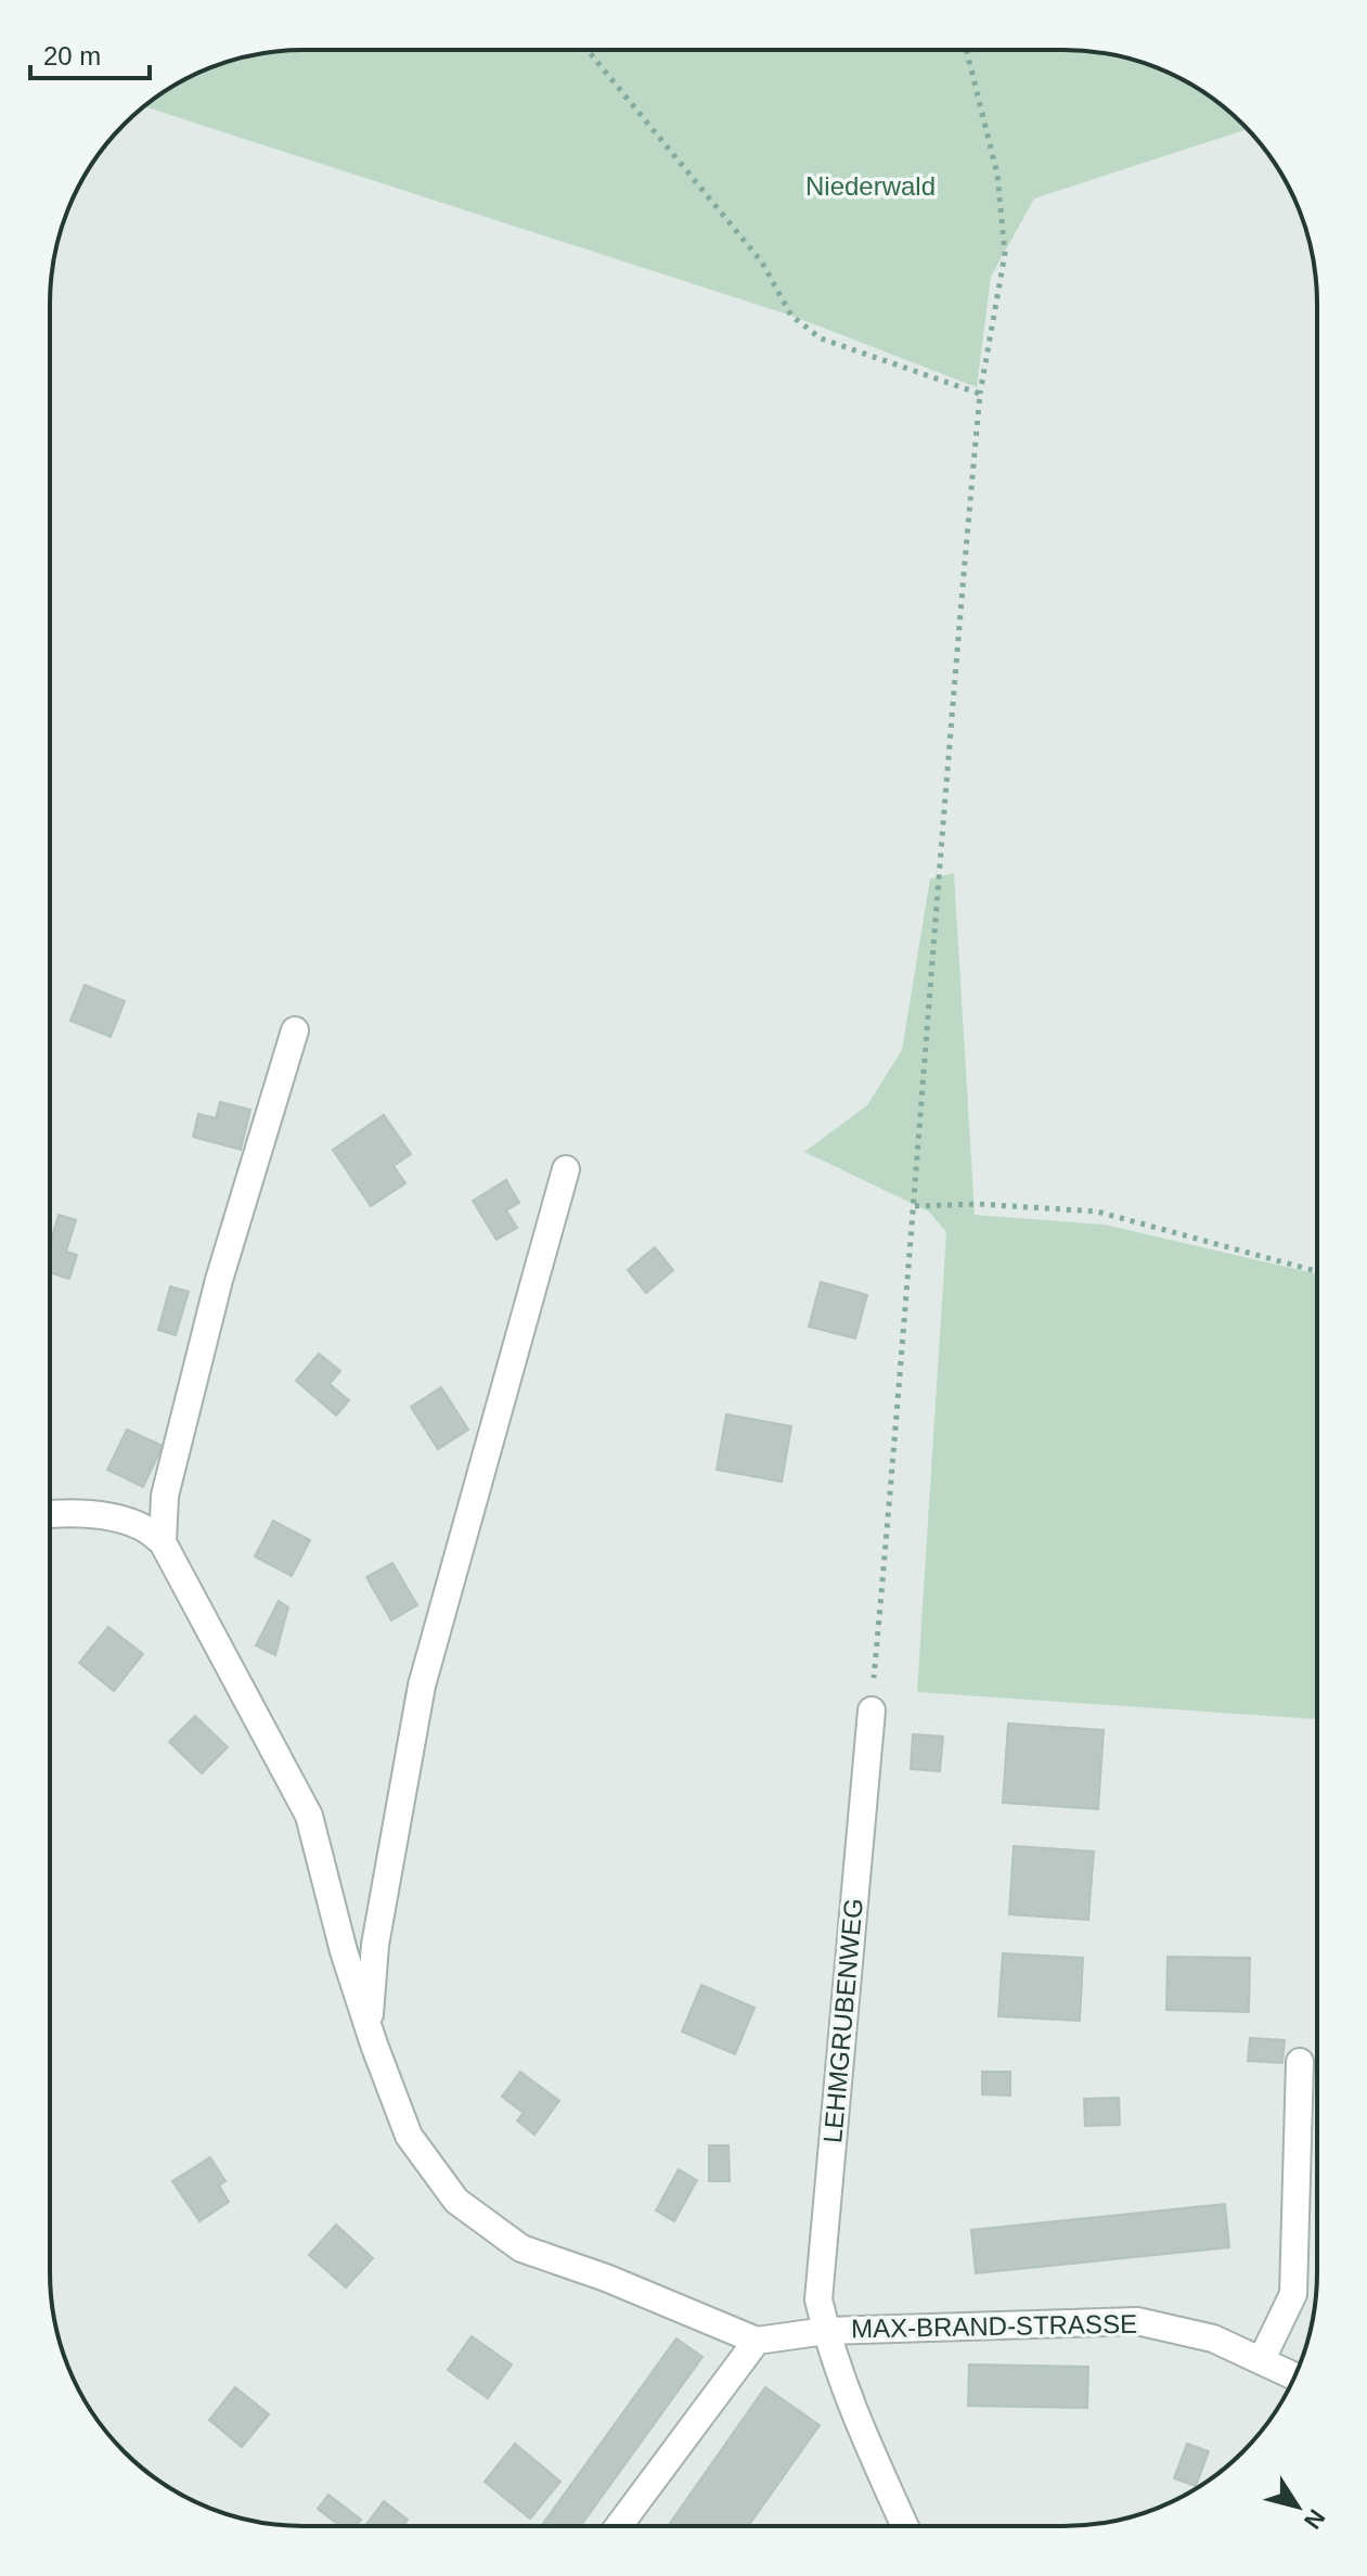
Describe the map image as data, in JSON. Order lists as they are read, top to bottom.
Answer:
{
  "streets": {
    "street": ["LEHMGRUBENWEG", "MAX-BRAND-STRASSE"]
  },
  "crossings": [
    ["LEHMGRUBENWEG", "MAX-BRAND-STRASSE"]
  ],
  "parks": ["Niederwald"],
  "scale_bar": "20 m",
  "north": "bottom right"
}
